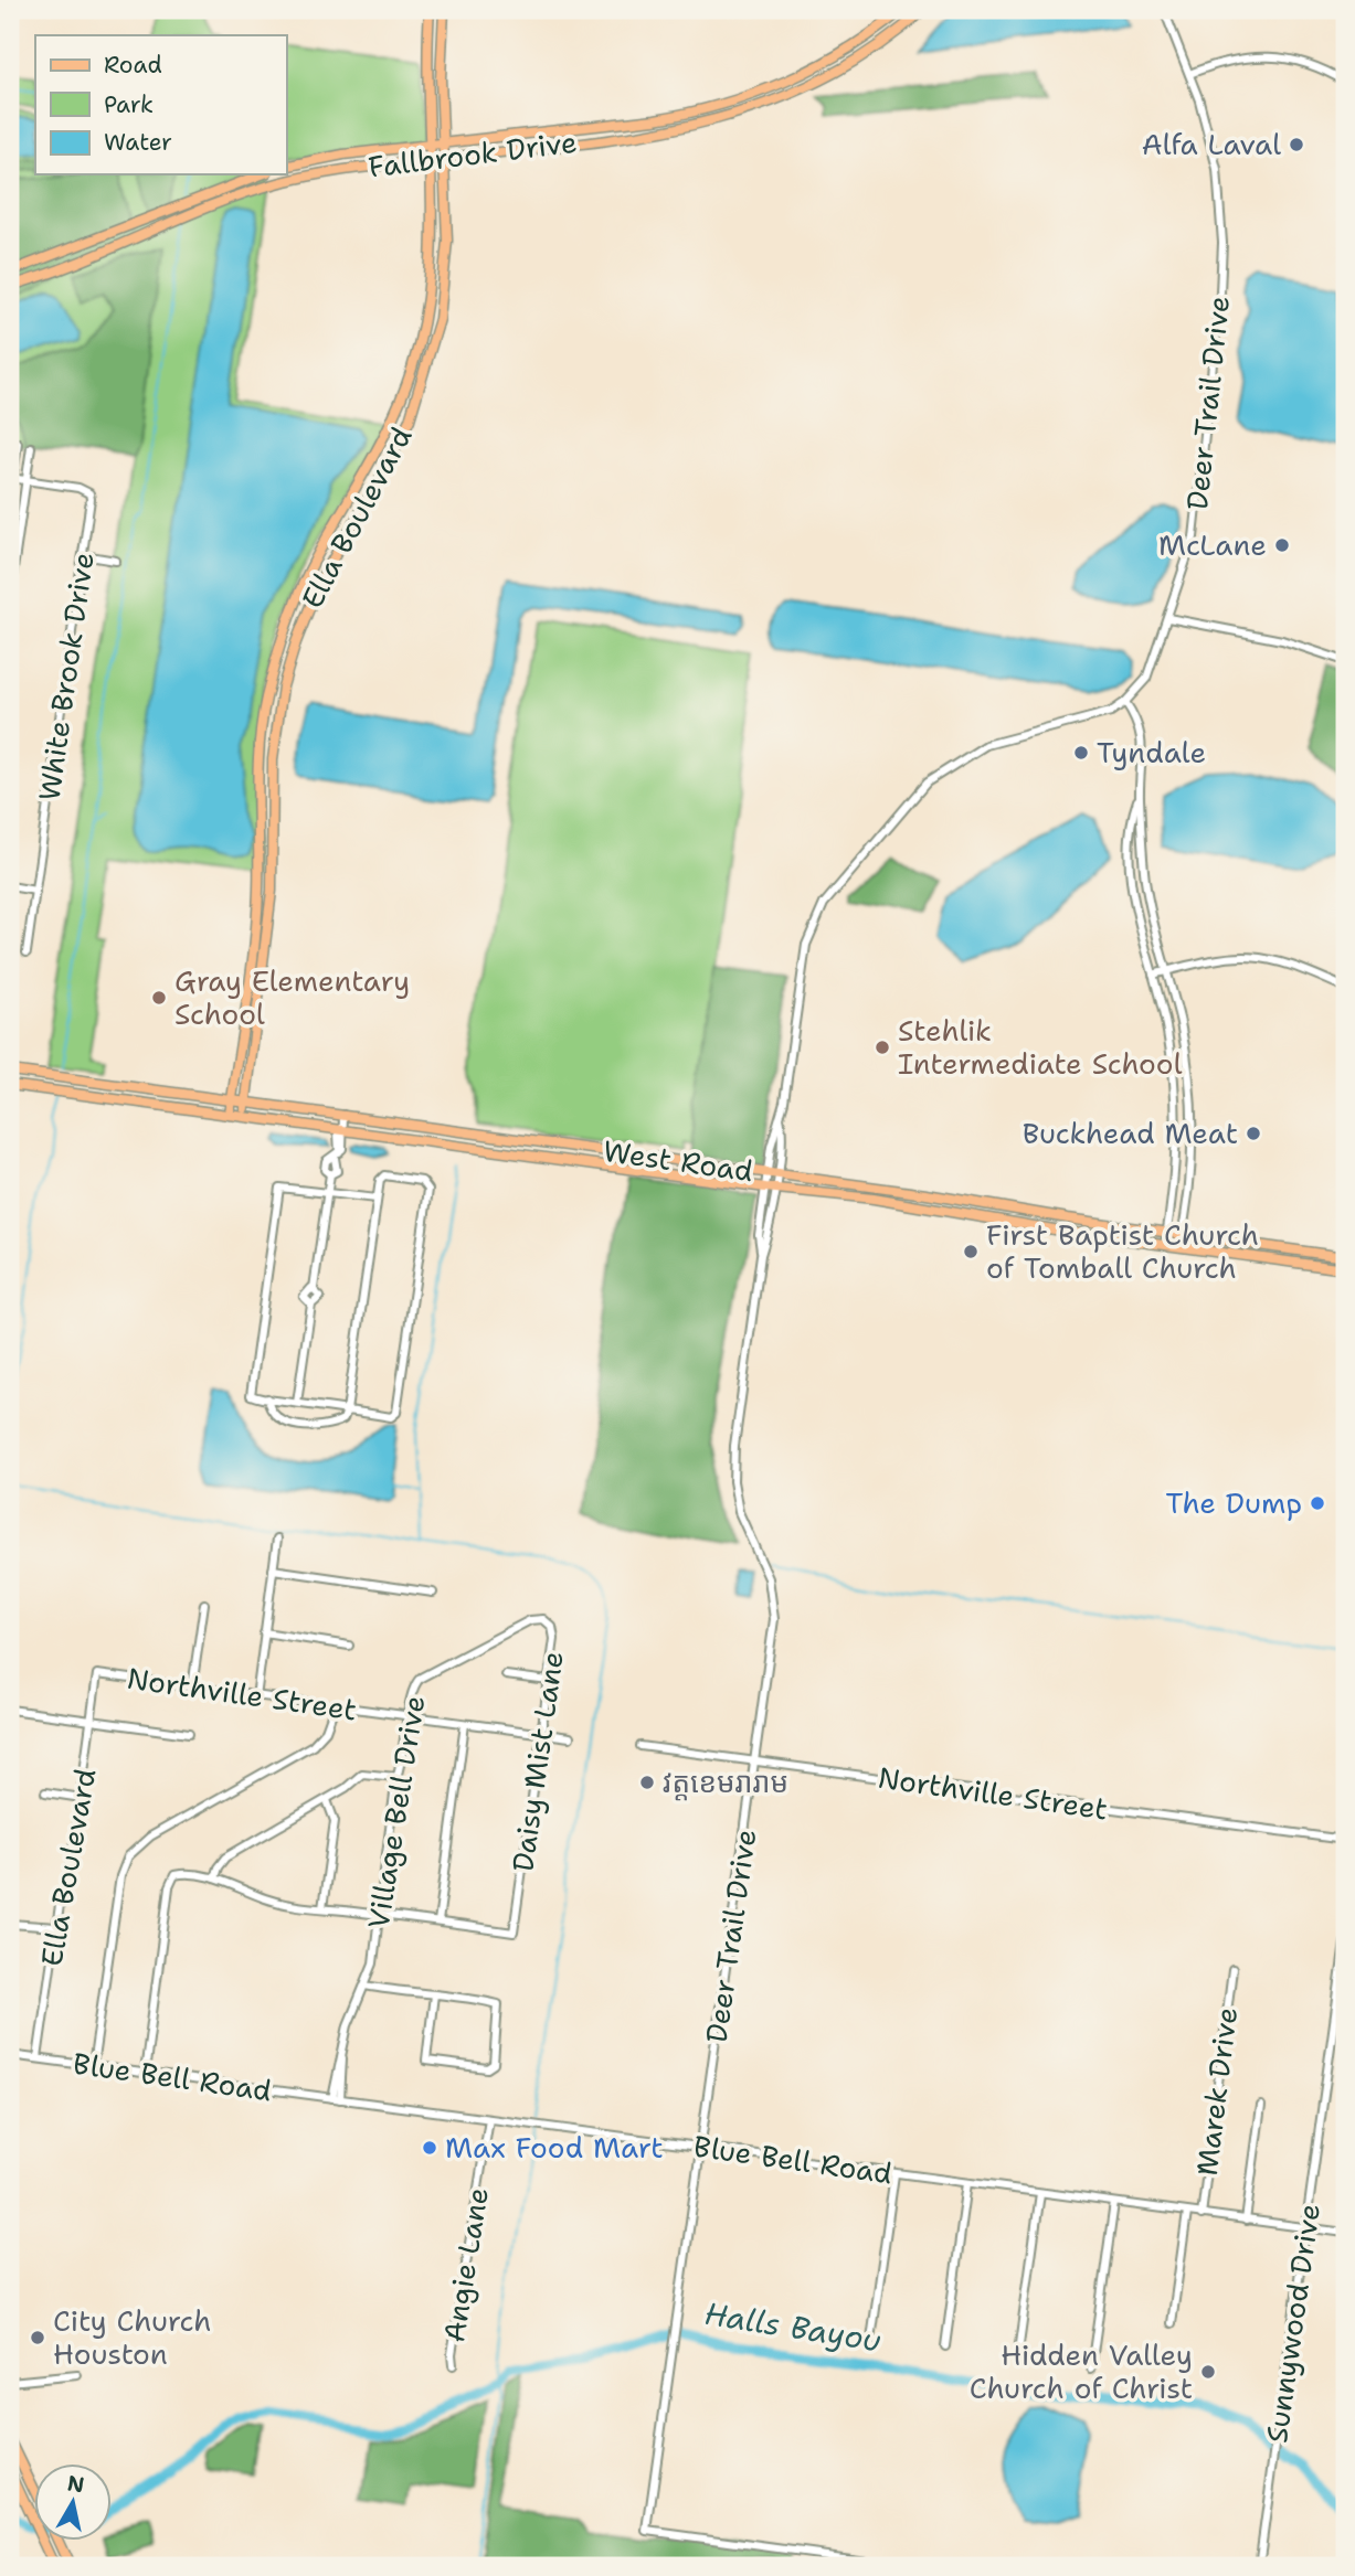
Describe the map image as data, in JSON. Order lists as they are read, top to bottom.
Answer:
{
  "streets": {
    "main road": ["Fallbrook Drive", "Ella Boulevard", "West Road"],
    "street": [
      "Deer Trail Drive",
      "White Brook Drive",
      "Northville Street",
      "Daisy Mist Lane",
      "Village Bell Drive",
      "Blue Bell Road",
      "Marek Drive",
      "Angie Lane",
      "Sunnywood Drive"
    ]
  },
  "crossings": [
    ["Fallbrook Drive", "Ella Boulevard"],
    ["Deer Trail Drive", "West Road"],
    ["Deer Trail Drive", "Northville Street"],
    ["Deer Trail Drive", "Blue Bell Road"],
    ["Ella Boulevard", "West Road"],
    ["Ella Boulevard", "Northville Street"],
    ["Ella Boulevard", "Blue Bell Road"],
    ["Northville Street", "Daisy Mist Lane"],
    ["Northville Street", "Village Bell Drive"],
    ["Daisy Mist Lane", "Village Bell Drive"],
    ["Village Bell Drive", "Blue Bell Road"],
    ["Blue Bell Road", "Marek Drive"],
    ["Blue Bell Road", "Angie Lane"],
    ["Blue Bell Road", "Sunnywood Drive"]
  ],
  "water": ["Halls Bayou"],
  "places": [
    "Alfa Laval",
    "McLane",
    "Tyndale",
    "Gray Elementary School",
    "Stehlik Intermediate School",
    "Buckhead Meat",
    "First Baptist Church of Tomball Church",
    "The Dump",
    "វត្តខេមរារាម",
    "Max Food Mart",
    "City Church Houston",
    "Hidden Valley Church of Christ"
  ],
  "legend": ["Road", "Park", "Water"],
  "north": "top"
}
